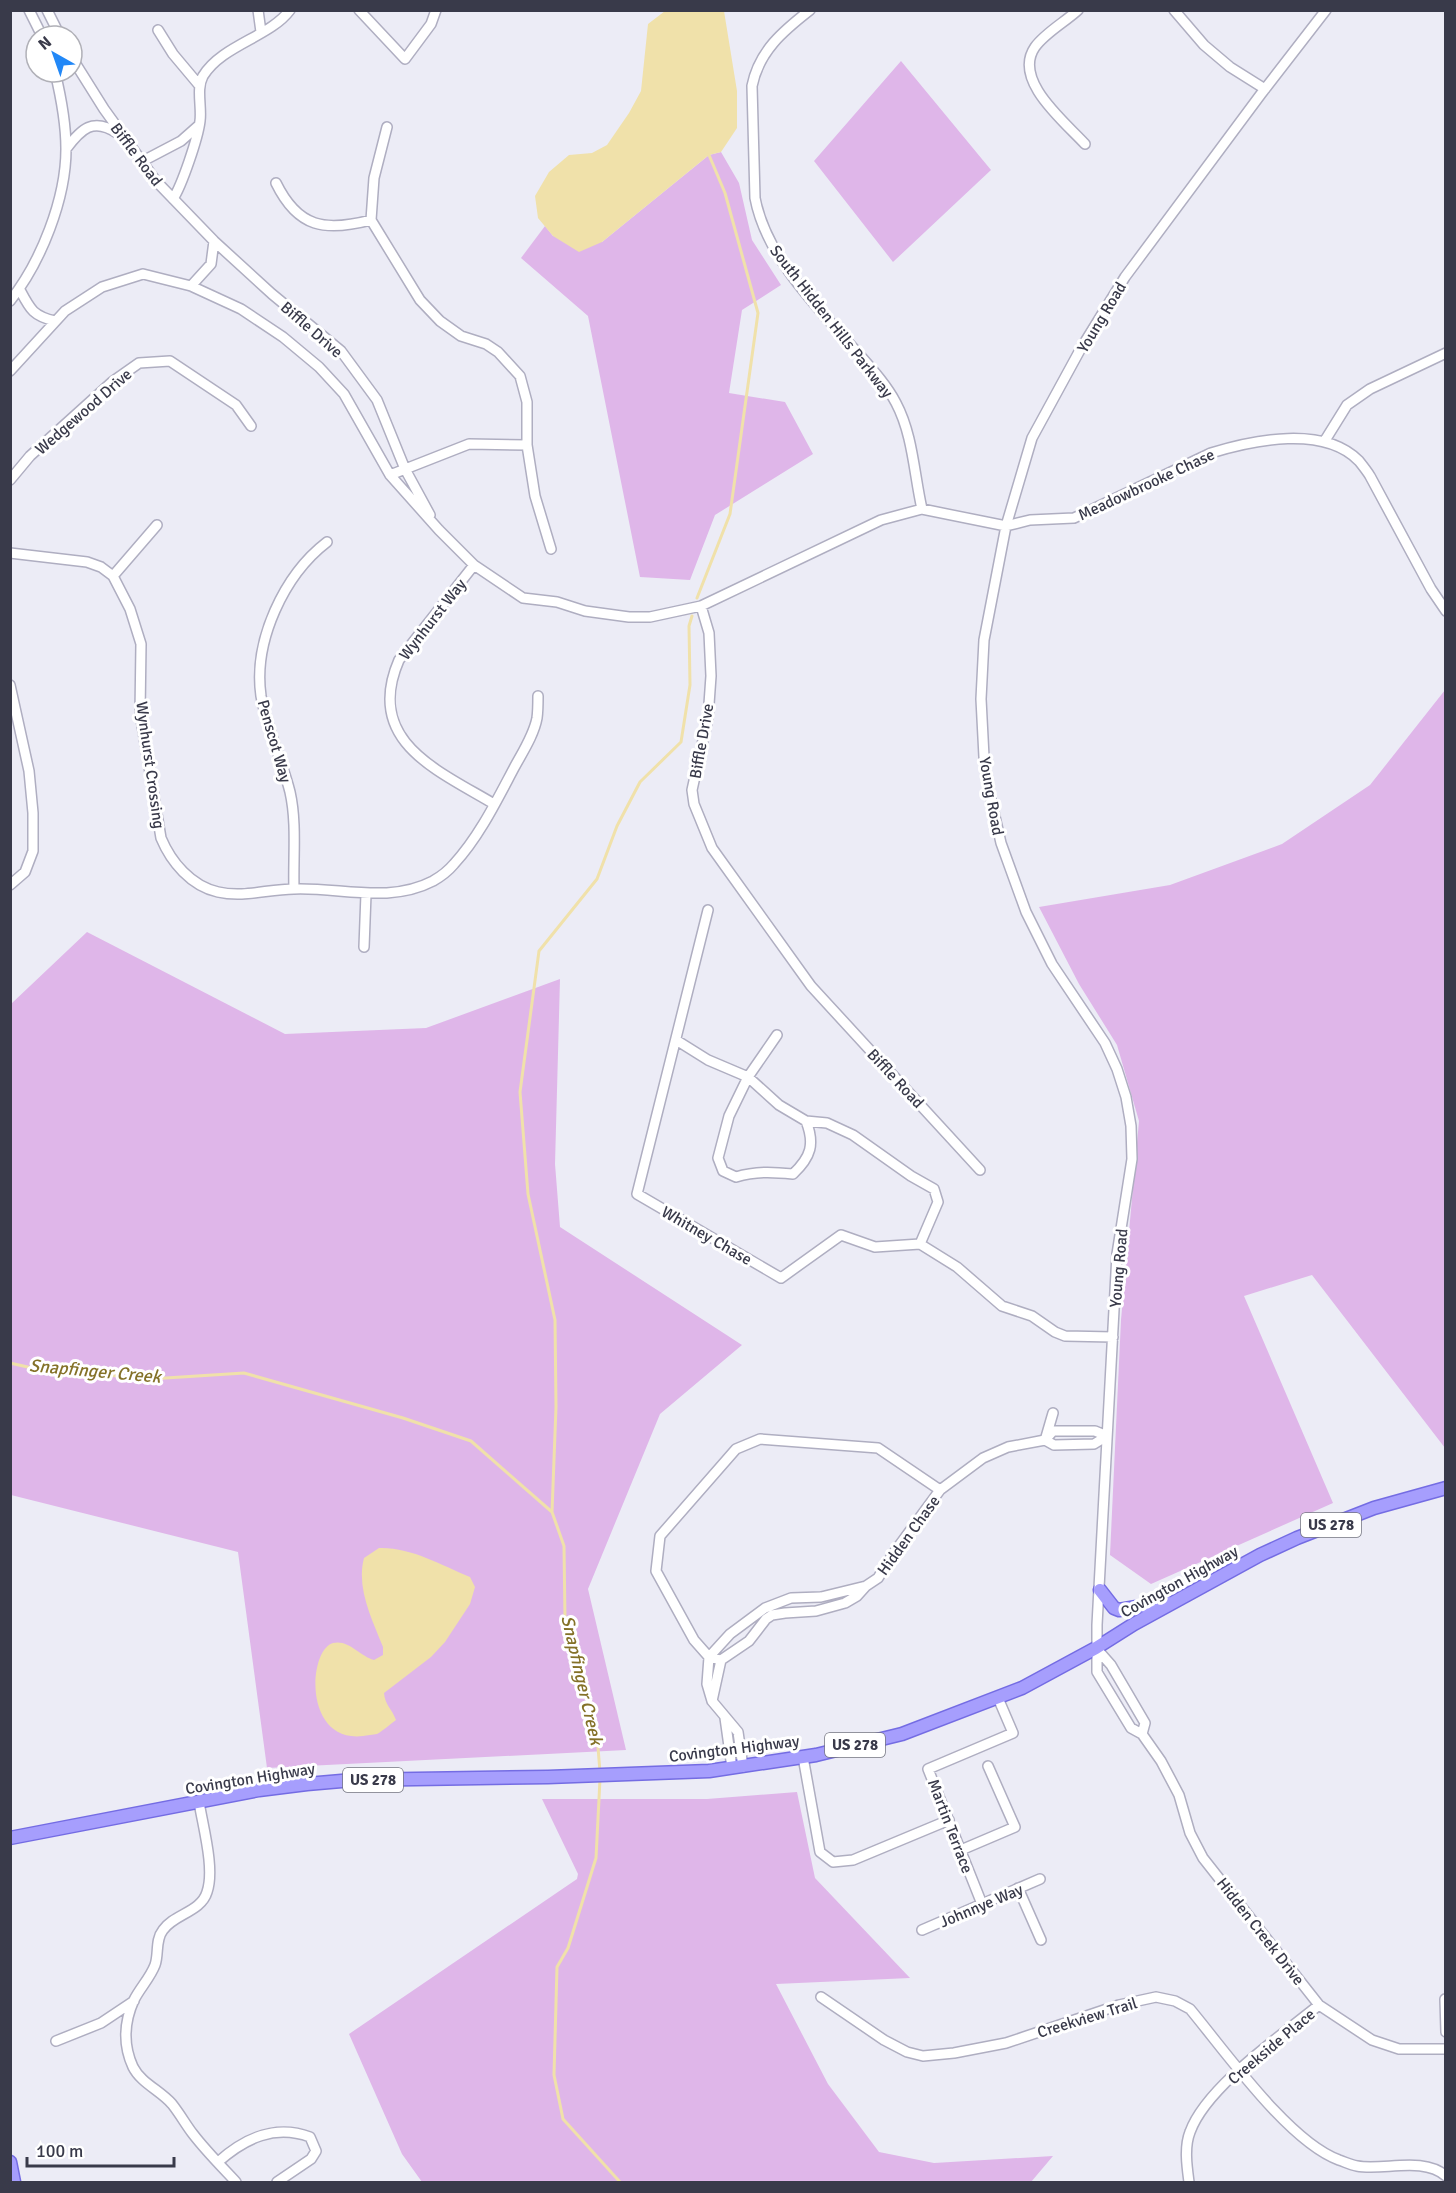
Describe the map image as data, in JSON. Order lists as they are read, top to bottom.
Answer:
{
  "streets": {
    "main road": ["US 278", "Covington Highway"],
    "street": [
      "Biffle Road",
      "Young Road",
      "South Hidden Hills Parkway",
      "Biffle Drive",
      "Wedgewood Drive",
      "Meadowbrooke Chase",
      "Wynhurst Way",
      "Penscot Way",
      "Wynhurst Crossing",
      "Whitney Chase",
      "Hidden Chase",
      "Martin Terrace",
      "Johnnye Way",
      "Hidden Creek Drive",
      "Creekview Trail",
      "Creekside Place"
    ]
  },
  "crossings": [
    ["Biffle Road", "Biffle Drive"],
    ["Young Road", "Biffle Drive"],
    ["Young Road", "Meadowbrooke Chase"],
    ["Young Road", "Hidden Chase"],
    ["Young Road", "Covington Highway"],
    ["Young Road", "Hidden Creek Drive"],
    ["South Hidden Hills Parkway", "Biffle Drive"],
    ["Biffle Drive", "Meadowbrooke Chase"],
    ["Biffle Drive", "Wynhurst Way"],
    ["Wynhurst Way", "Wynhurst Crossing"],
    ["Penscot Way", "Wynhurst Crossing"],
    ["Covington Highway", "Martin Terrace"],
    ["Covington Highway", "Hidden Creek Drive"],
    ["Martin Terrace", "Johnnye Way"],
    ["Hidden Creek Drive", "Creekside Place"],
    ["Creekview Trail", "Creekside Place"]
  ],
  "water": ["Snapfinger Creek"],
  "scale_bar": "100 m",
  "north": "top left"
}
